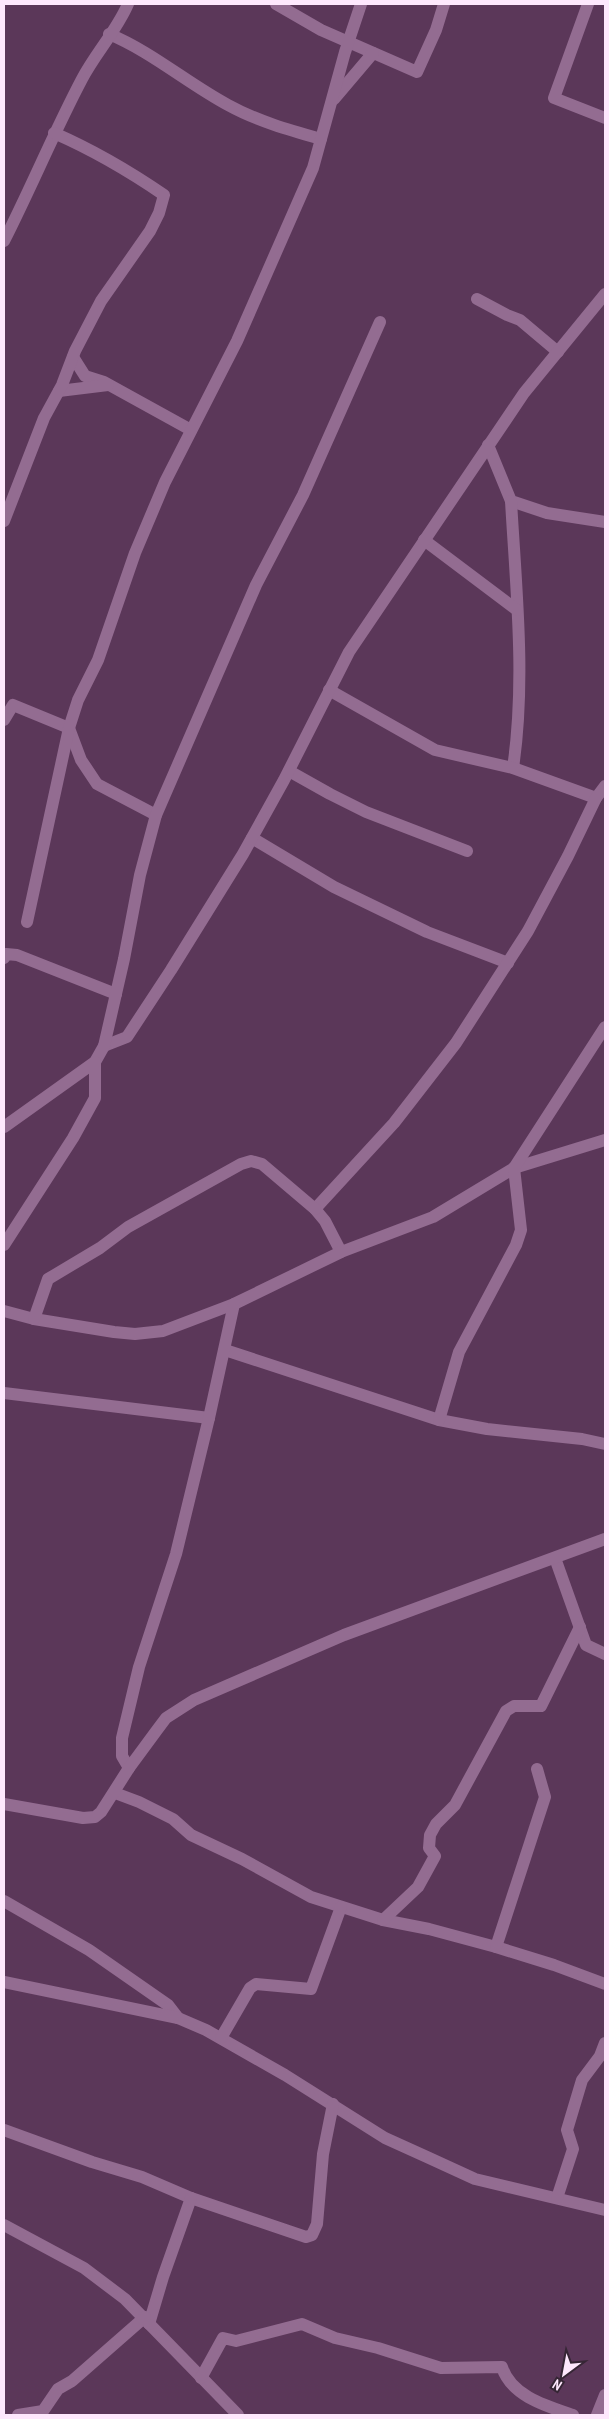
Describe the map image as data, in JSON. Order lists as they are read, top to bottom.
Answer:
{
  "north": "bottom left"
}
